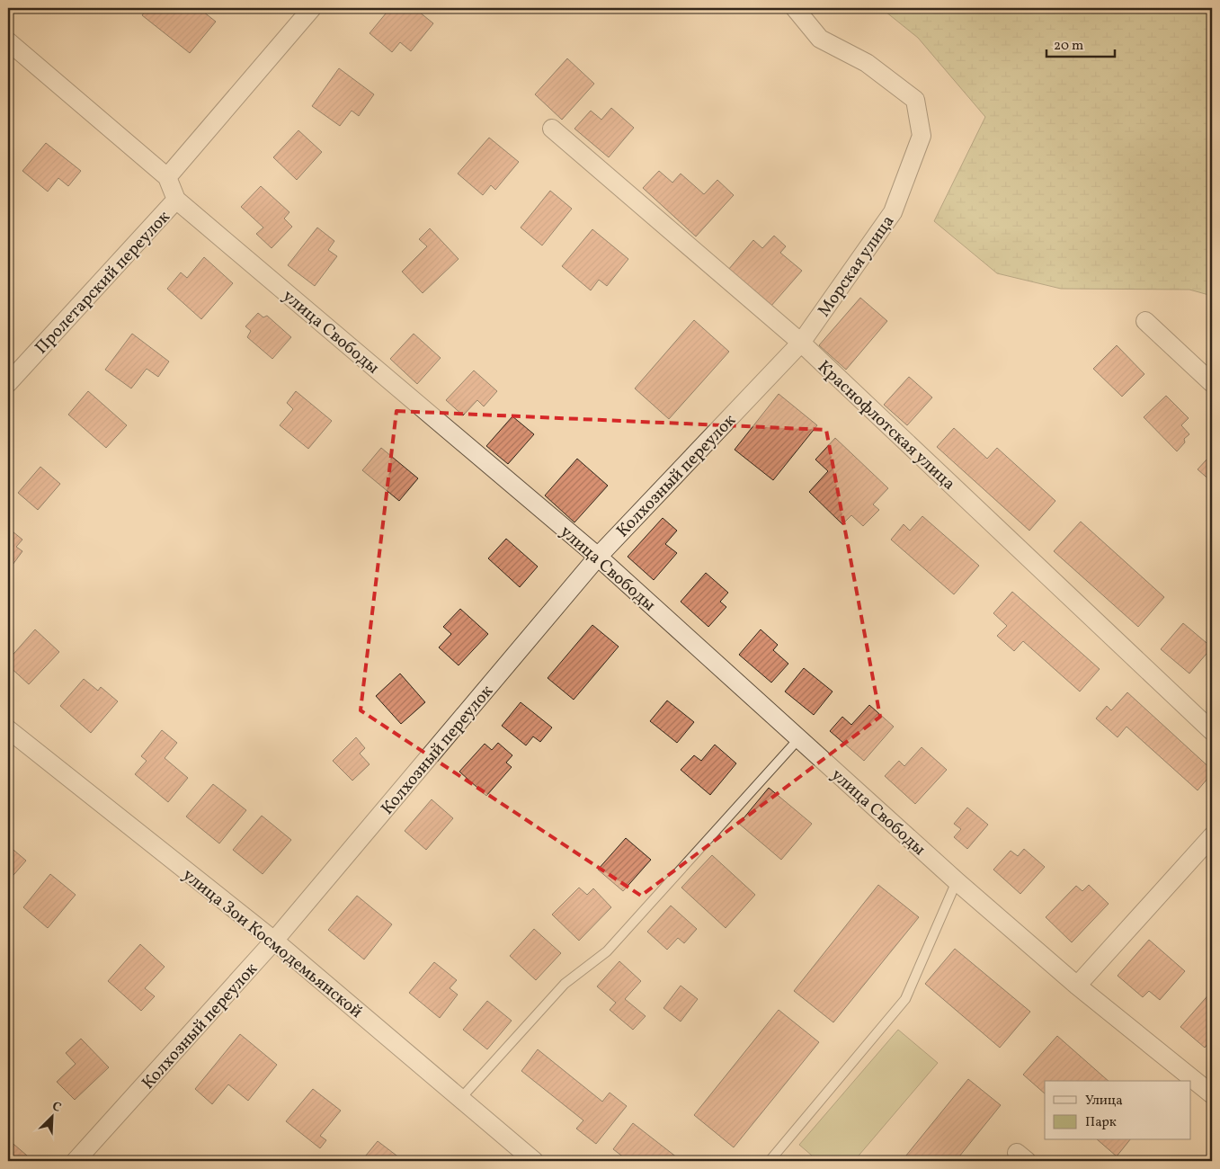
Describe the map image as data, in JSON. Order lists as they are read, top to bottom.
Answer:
{
  "streets": {
    "street": [
      "Морская улица",
      "Пролетарский переулок",
      "улица Свободы",
      "Краснофлотская улица",
      "Колхозный переулок",
      "улица Зои Космодемьянской"
    ]
  },
  "crossings": [
    ["Морская улица", "Краснофлотская улица"],
    ["Морская улица", "Колхозный переулок"],
    ["Пролетарский переулок", "улица Свободы"],
    ["улица Свободы", "Колхозный переулок"],
    ["Краснофлотская улица", "Колхозный переулок"],
    ["Колхозный переулок", "улица Зои Космодемьянской"]
  ],
  "legend": ["Улица", "Парк"],
  "scale_bar": "20 m",
  "north": "top right"
}
